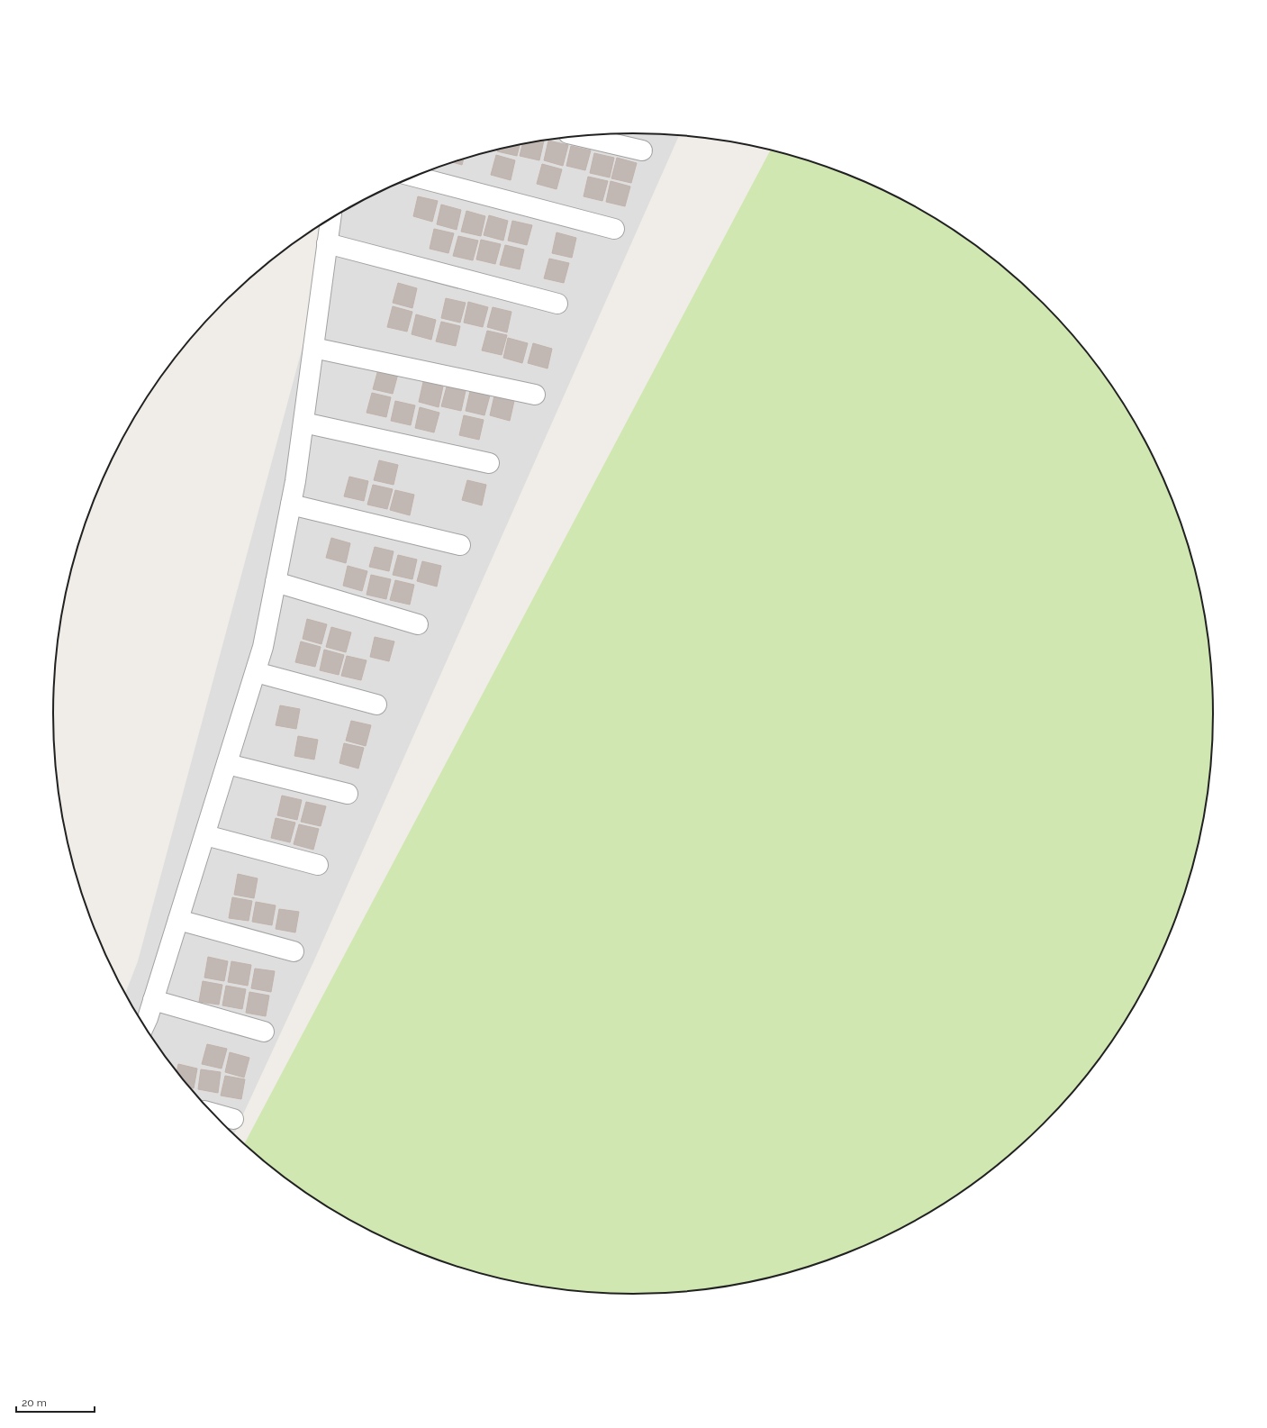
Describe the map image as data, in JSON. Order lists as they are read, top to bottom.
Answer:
{
  "scale_bar": "20 m"
}
